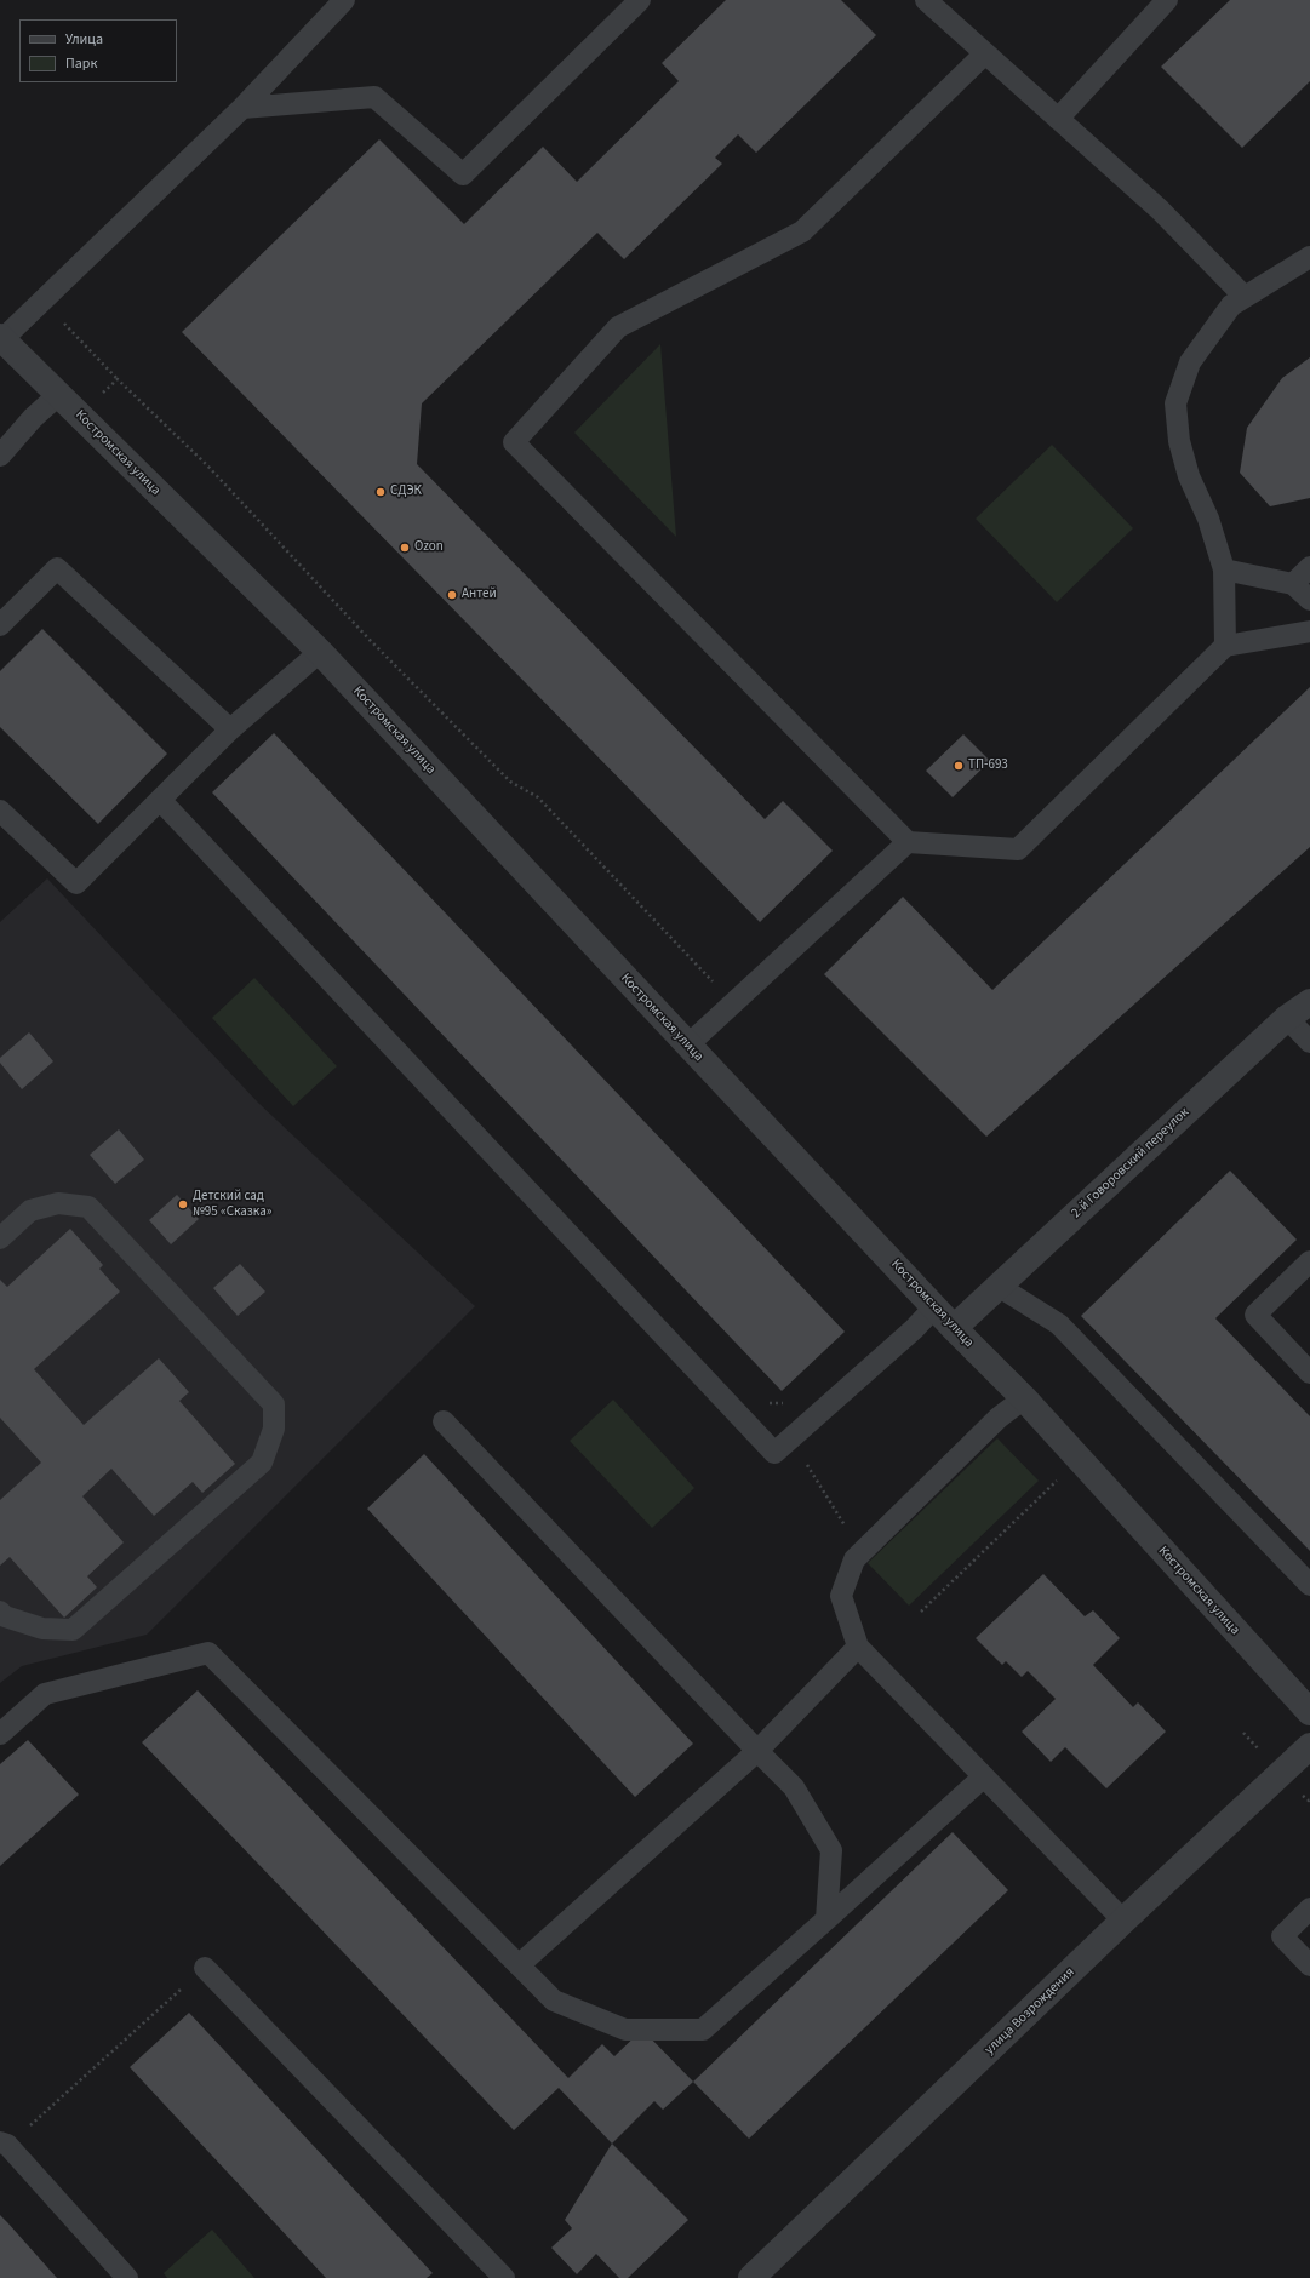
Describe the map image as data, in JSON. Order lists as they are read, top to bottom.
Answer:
{
  "streets": {
    "street": ["Костромская улица", "2-й Говоровский переулок", "улица Возрождения"]
  },
  "crossings": [
    ["Костромская улица", "2-й Говоровский переулок"]
  ],
  "places": [
    "СДЭК",
    "Ozon",
    "Антей",
    "ТП-693",
    "Детский сад №95 «Сказка»"
  ],
  "legend": ["Улица", "Парк"]
}
